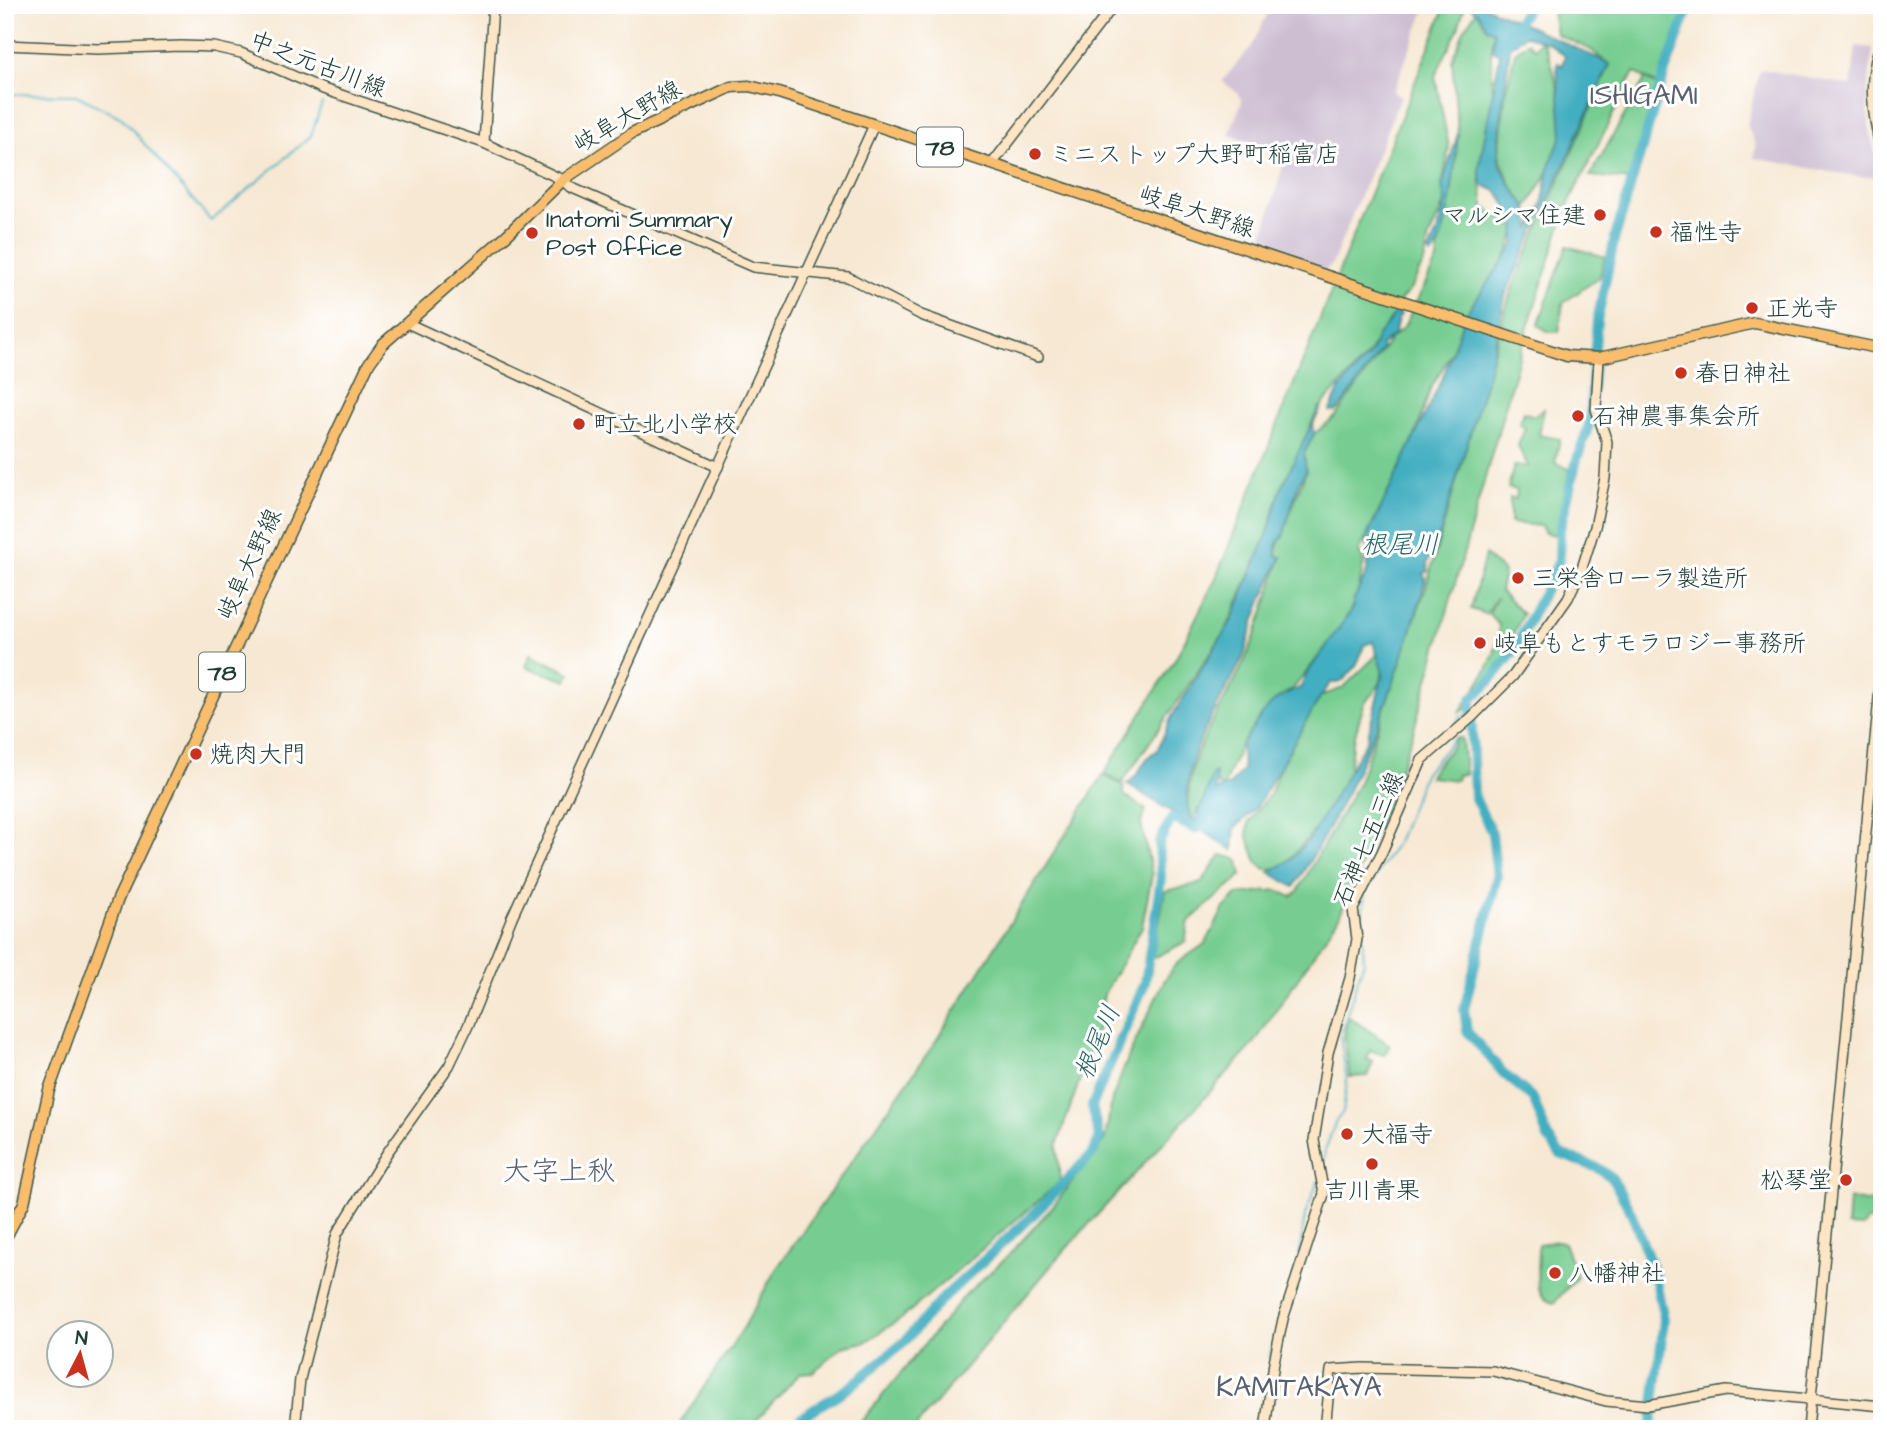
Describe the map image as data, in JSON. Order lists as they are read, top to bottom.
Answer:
{
  "streets": {
    "main road": ["岐阜大野線", "78"],
    "street": ["中之元古川線", "石神七五三線"]
  },
  "crossings": [
    ["中之元古川線", "岐阜大野線"],
    ["岐阜大野線", "石神七五三線"]
  ],
  "districts": ["ISHIGAMI", "大字上秋", "KAMITAKAYA"],
  "water": ["根尾川"],
  "places": [
    "ミニストップ大野町稲富店",
    "マルシマ住建",
    "福性寺",
    "Inatomi Summary Post Office",
    "正光寺",
    "春日神社",
    "石神農事集会所",
    "町立北小学校",
    "三栄舎ローラ製造所",
    "岐阜もとすモラロジー事務所",
    "焼肉大門",
    "大福寺",
    "吉川青果",
    "松琴堂",
    "八幡神社"
  ],
  "north": "top"
}
